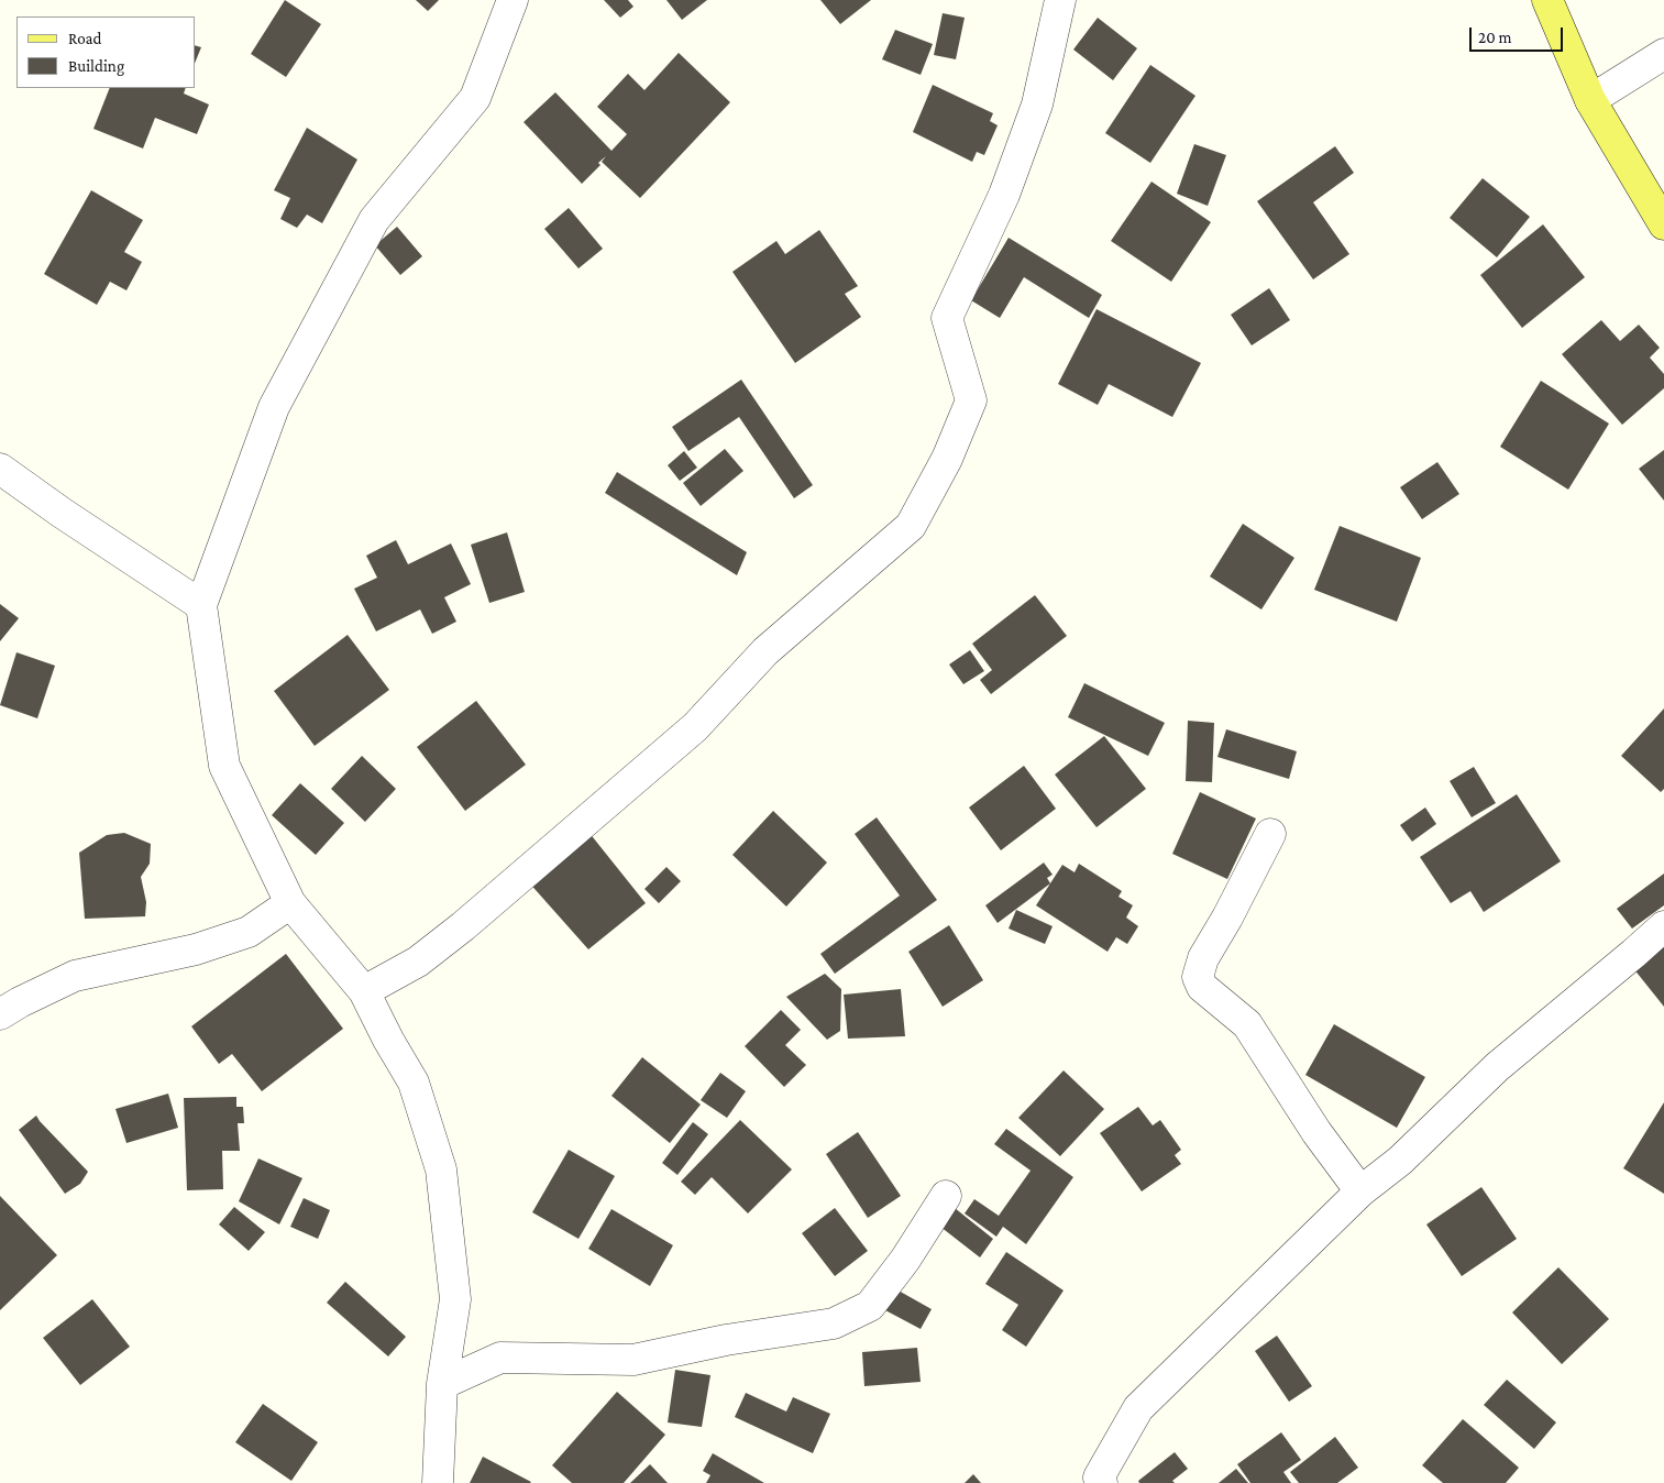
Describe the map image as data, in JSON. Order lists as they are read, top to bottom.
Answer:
{
  "legend": ["Road", "Building"],
  "scale_bar": "20 m"
}
